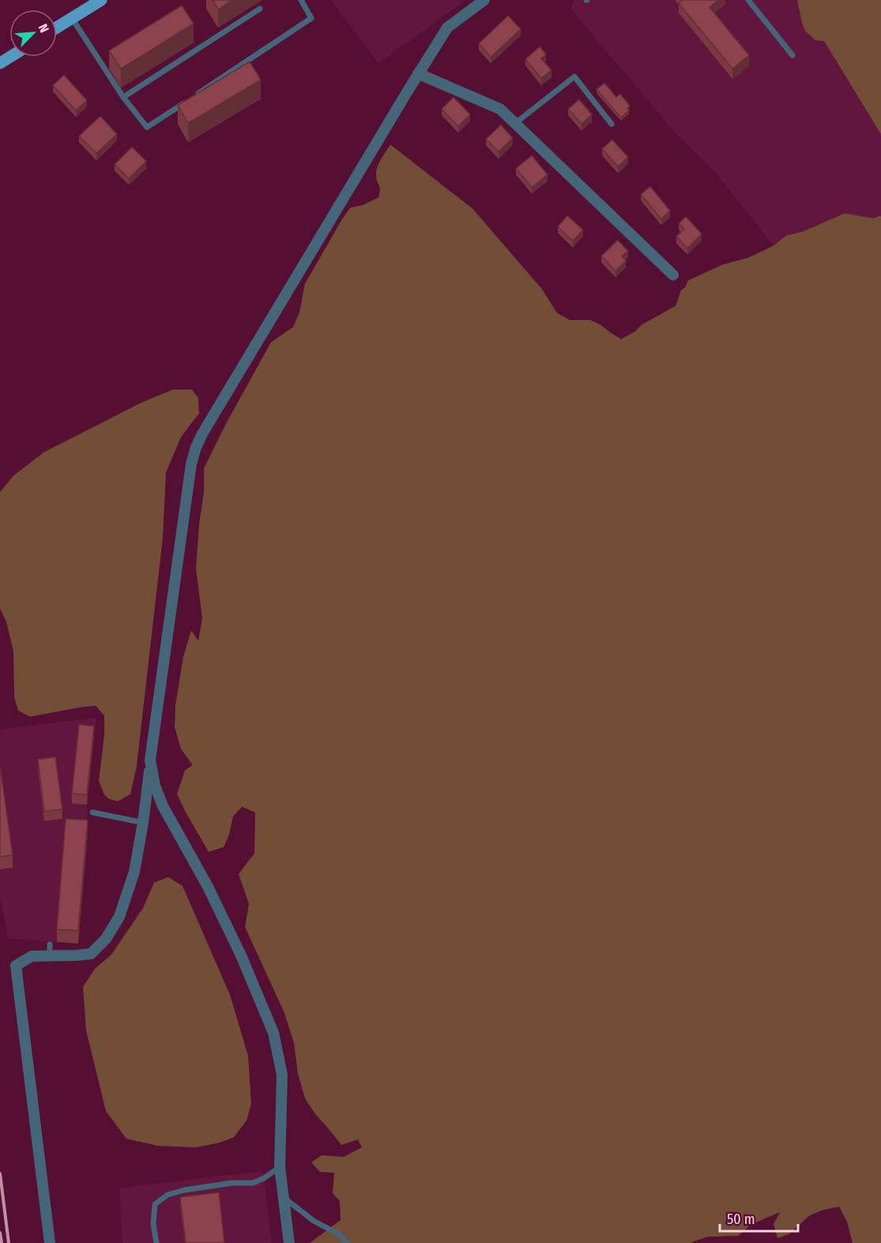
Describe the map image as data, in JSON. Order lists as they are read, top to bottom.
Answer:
{
  "scale_bar": "50 m",
  "north": "top right"
}
